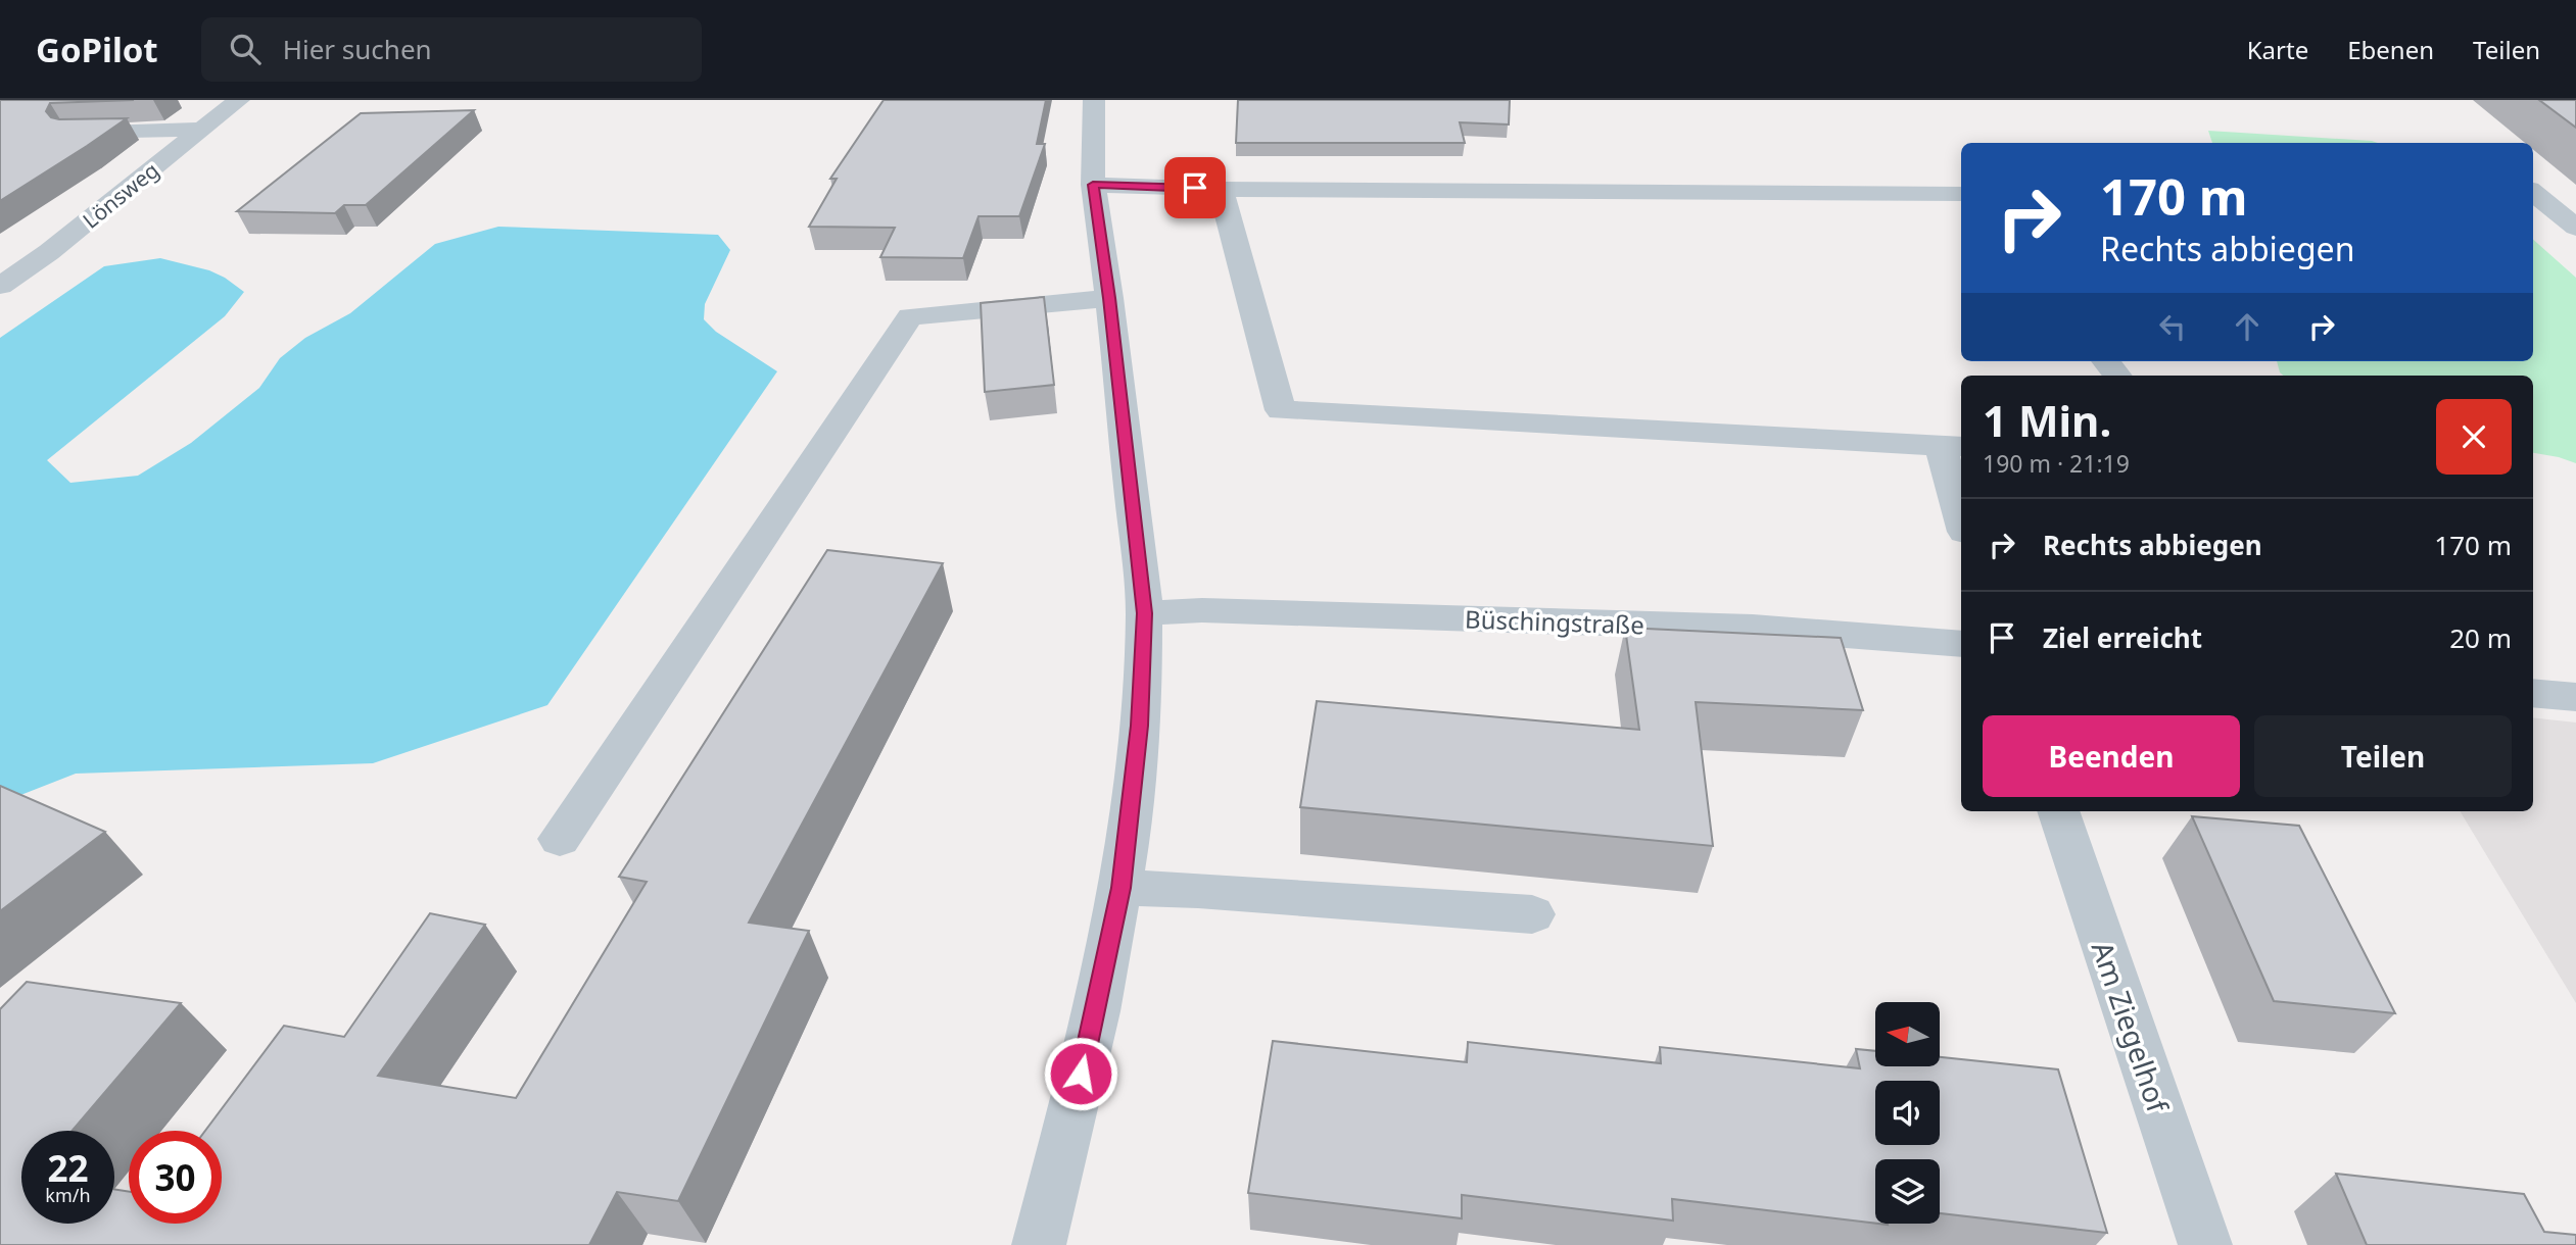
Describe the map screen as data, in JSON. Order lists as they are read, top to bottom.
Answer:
{
  "streets": {
    "street": ["Lönsweg", "Büschingstraße", "Am Ziegelhof"]
  },
  "north": "left",
  "page": {
    "header": "GoPilot",
    "search": "Hier suchen",
    "nav": ["Karte", "Ebenen", "Teilen"],
    "turn": ["170 m", "Rechts abbiegen"],
    "heading": ["1 Min.", "190 m · 21:19"],
    "list": [
      {
        "name": "Rechts abbiegen",
        "value": "170 m"
      },
      {
        "name": "Ziel erreicht",
        "value": "20 m"
      }
    ],
    "buttons": ["Beenden", "Teilen"],
    "speed": "22 km/h",
    "limit": "30"
  }
}
